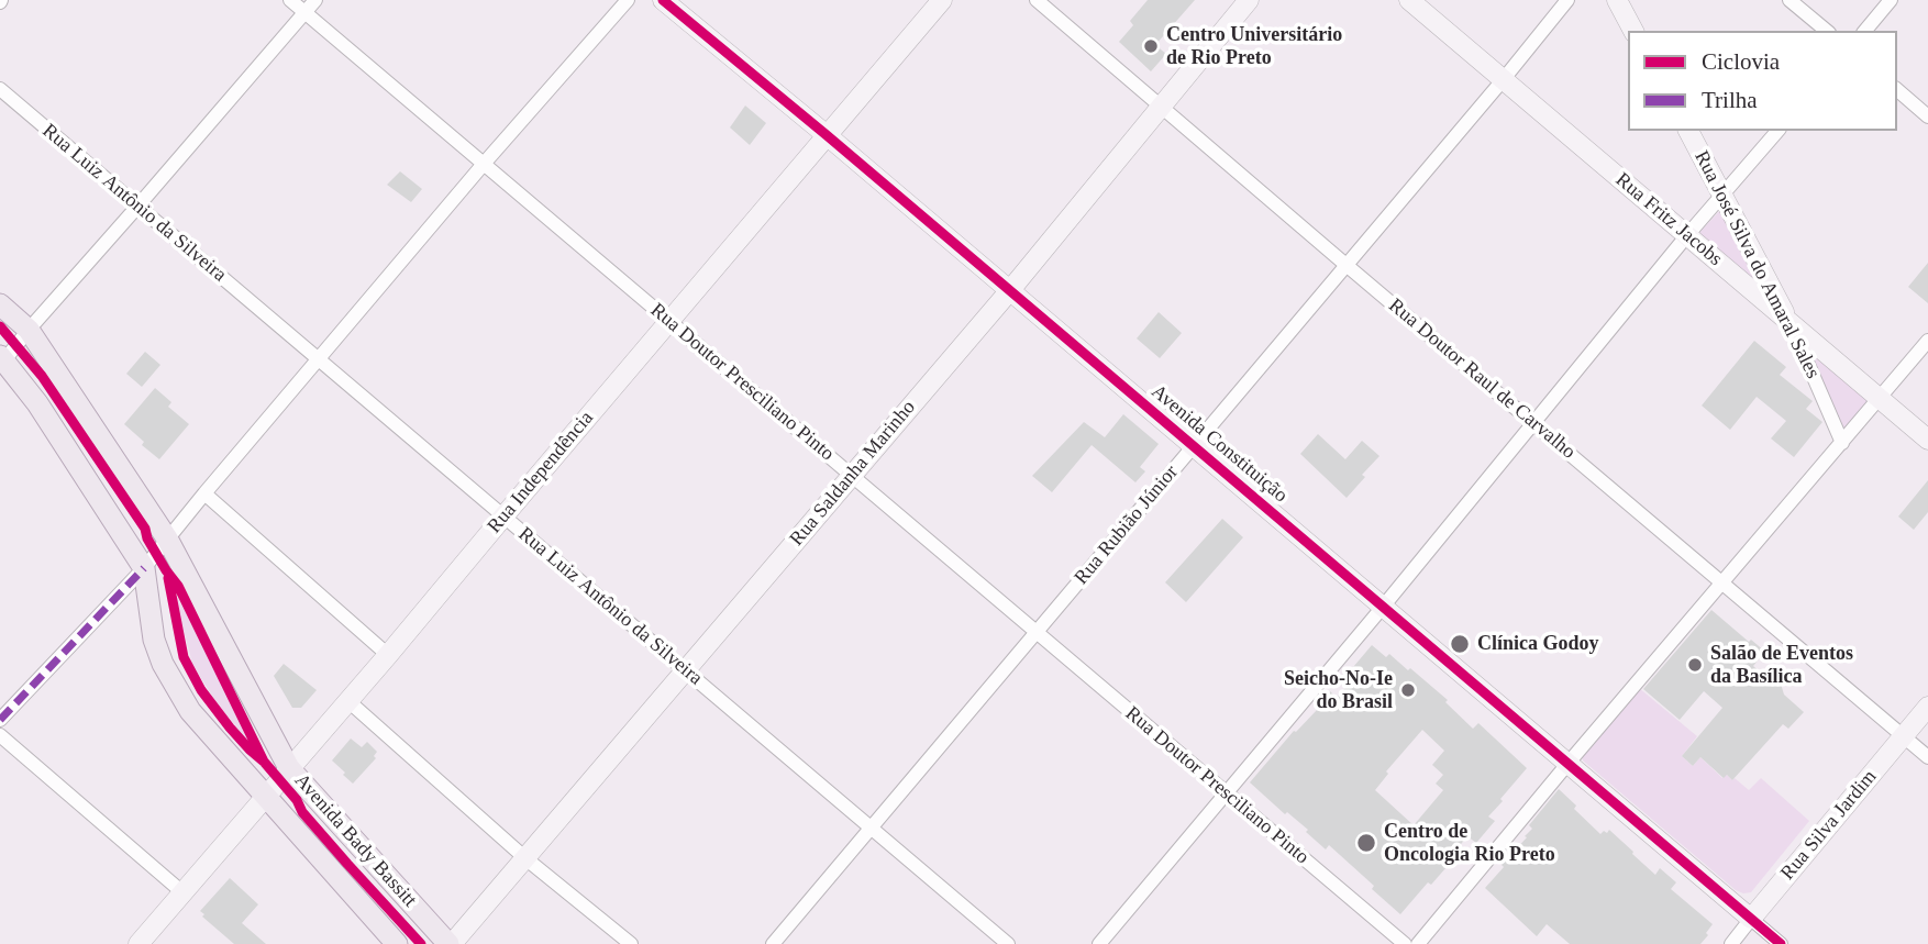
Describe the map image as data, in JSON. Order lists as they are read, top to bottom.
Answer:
{
  "streets": {
    "main road": ["Avenida Bady Bassitt"],
    "street": [
      "Rua Luiz Antônio da Silveira",
      "Rua Fritz Jacobs",
      "Rua José Silva do Amaral Sales",
      "Rua Doutor Raul de Carvalho",
      "Rua Doutor Presciliano Pinto",
      "Avenida Constituição",
      "Rua Independência",
      "Rua Saldanha Marinho",
      "Rua Rubião Júnior",
      "Rua Silva Jardim"
    ]
  },
  "crossings": [
    ["Rua Luiz Antônio da Silveira", "Rua Independência"],
    ["Rua Luiz Antônio da Silveira", "Rua Saldanha Marinho"],
    ["Rua Luiz Antônio da Silveira", "Rua Rubião Júnior"],
    ["Rua Fritz Jacobs", "Rua José Silva do Amaral Sales"],
    ["Rua Fritz Jacobs", "Rua Rubião Júnior"],
    ["Rua Doutor Raul de Carvalho", "Rua Saldanha Marinho"],
    ["Rua Doutor Raul de Carvalho", "Rua Rubião Júnior"],
    ["Rua Doutor Raul de Carvalho", "Rua Silva Jardim"],
    ["Rua Doutor Presciliano Pinto", "Rua Independência"],
    ["Rua Doutor Presciliano Pinto", "Rua Saldanha Marinho"],
    ["Rua Doutor Presciliano Pinto", "Rua Rubião Júnior"],
    ["Avenida Constituição", "Rua Independência"],
    ["Avenida Constituição", "Rua Saldanha Marinho"],
    ["Avenida Constituição", "Rua Rubião Júnior"],
    ["Avenida Constituição", "Rua Silva Jardim"],
    ["Rua Independência", "Avenida Bady Bassitt"],
    ["Rua Saldanha Marinho", "Avenida Bady Bassitt"]
  ],
  "places": [
    "Centro Universitário de Rio Preto",
    "Clínica Godoy",
    "Salão de Eventos da Basílica",
    "Seicho-No-Ie do Brasil",
    "Centro de Oncologia Rio Preto"
  ],
  "legend": ["Ciclovia", "Trilha"]
}
